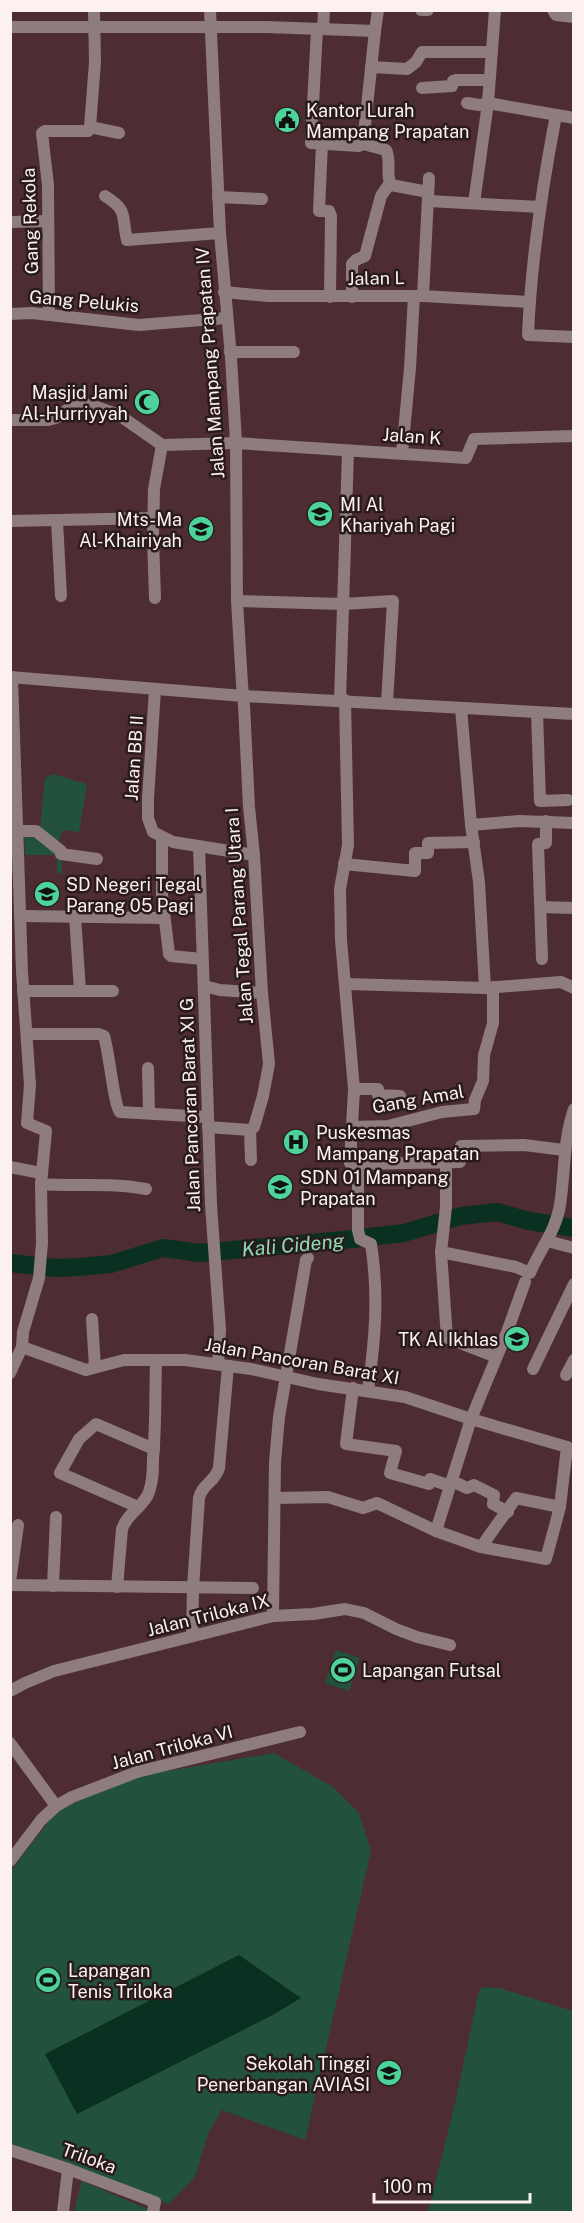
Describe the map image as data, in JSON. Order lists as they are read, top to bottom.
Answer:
{
  "streets": {
    "street": [
      "Gang Rekola",
      "Jalan L",
      "Gang Pelukis",
      "Jalan Mampang Prapatan IV",
      "Jalan K",
      "Jalan BB II",
      "Jalan Tegal Parang Utara I",
      "Gang Amal",
      "Jalan Pancoran Barat XI G",
      "Jalan Pancoran Barat XI",
      "Jalan Triloka IX",
      "Jalan Triloka VI",
      "Triloka"
    ]
  },
  "crossings": [
    ["Gang Rekola", "Gang Pelukis"],
    ["Jalan L", "Jalan Mampang Prapatan IV"],
    ["Gang Pelukis", "Jalan Mampang Prapatan IV"],
    ["Jalan Mampang Prapatan IV", "Jalan K"],
    ["Jalan Mampang Prapatan IV", "Jalan Tegal Parang Utara I"],
    ["Jalan Pancoran Barat XI G", "Jalan Pancoran Barat XI"],
    ["Jalan Pancoran Barat XI G", "Jalan Triloka IX"]
  ],
  "water": ["Kali Cideng"],
  "places": {
    "public building": ["Kantor Lurah Mampang Prapatan"],
    "mosque": ["Masjid Jami Al-Hurriyyah"],
    "school or university": [
      "MI Al Khariyah Pagi",
      "Mts-Ma Al-Khairiyah",
      "SD Negeri Tegal Parang 05 Pagi",
      "SDN 01 Mampang Prapatan",
      "TK Al Ikhlas",
      "Sekolah Tinggi Penerbangan AVIASI"
    ],
    "hospital": ["Puskesmas Mampang Prapatan"],
    "sports": ["Lapangan Futsal", "Lapangan Tenis Triloka"]
  },
  "scale_bar": "100 m"
}
